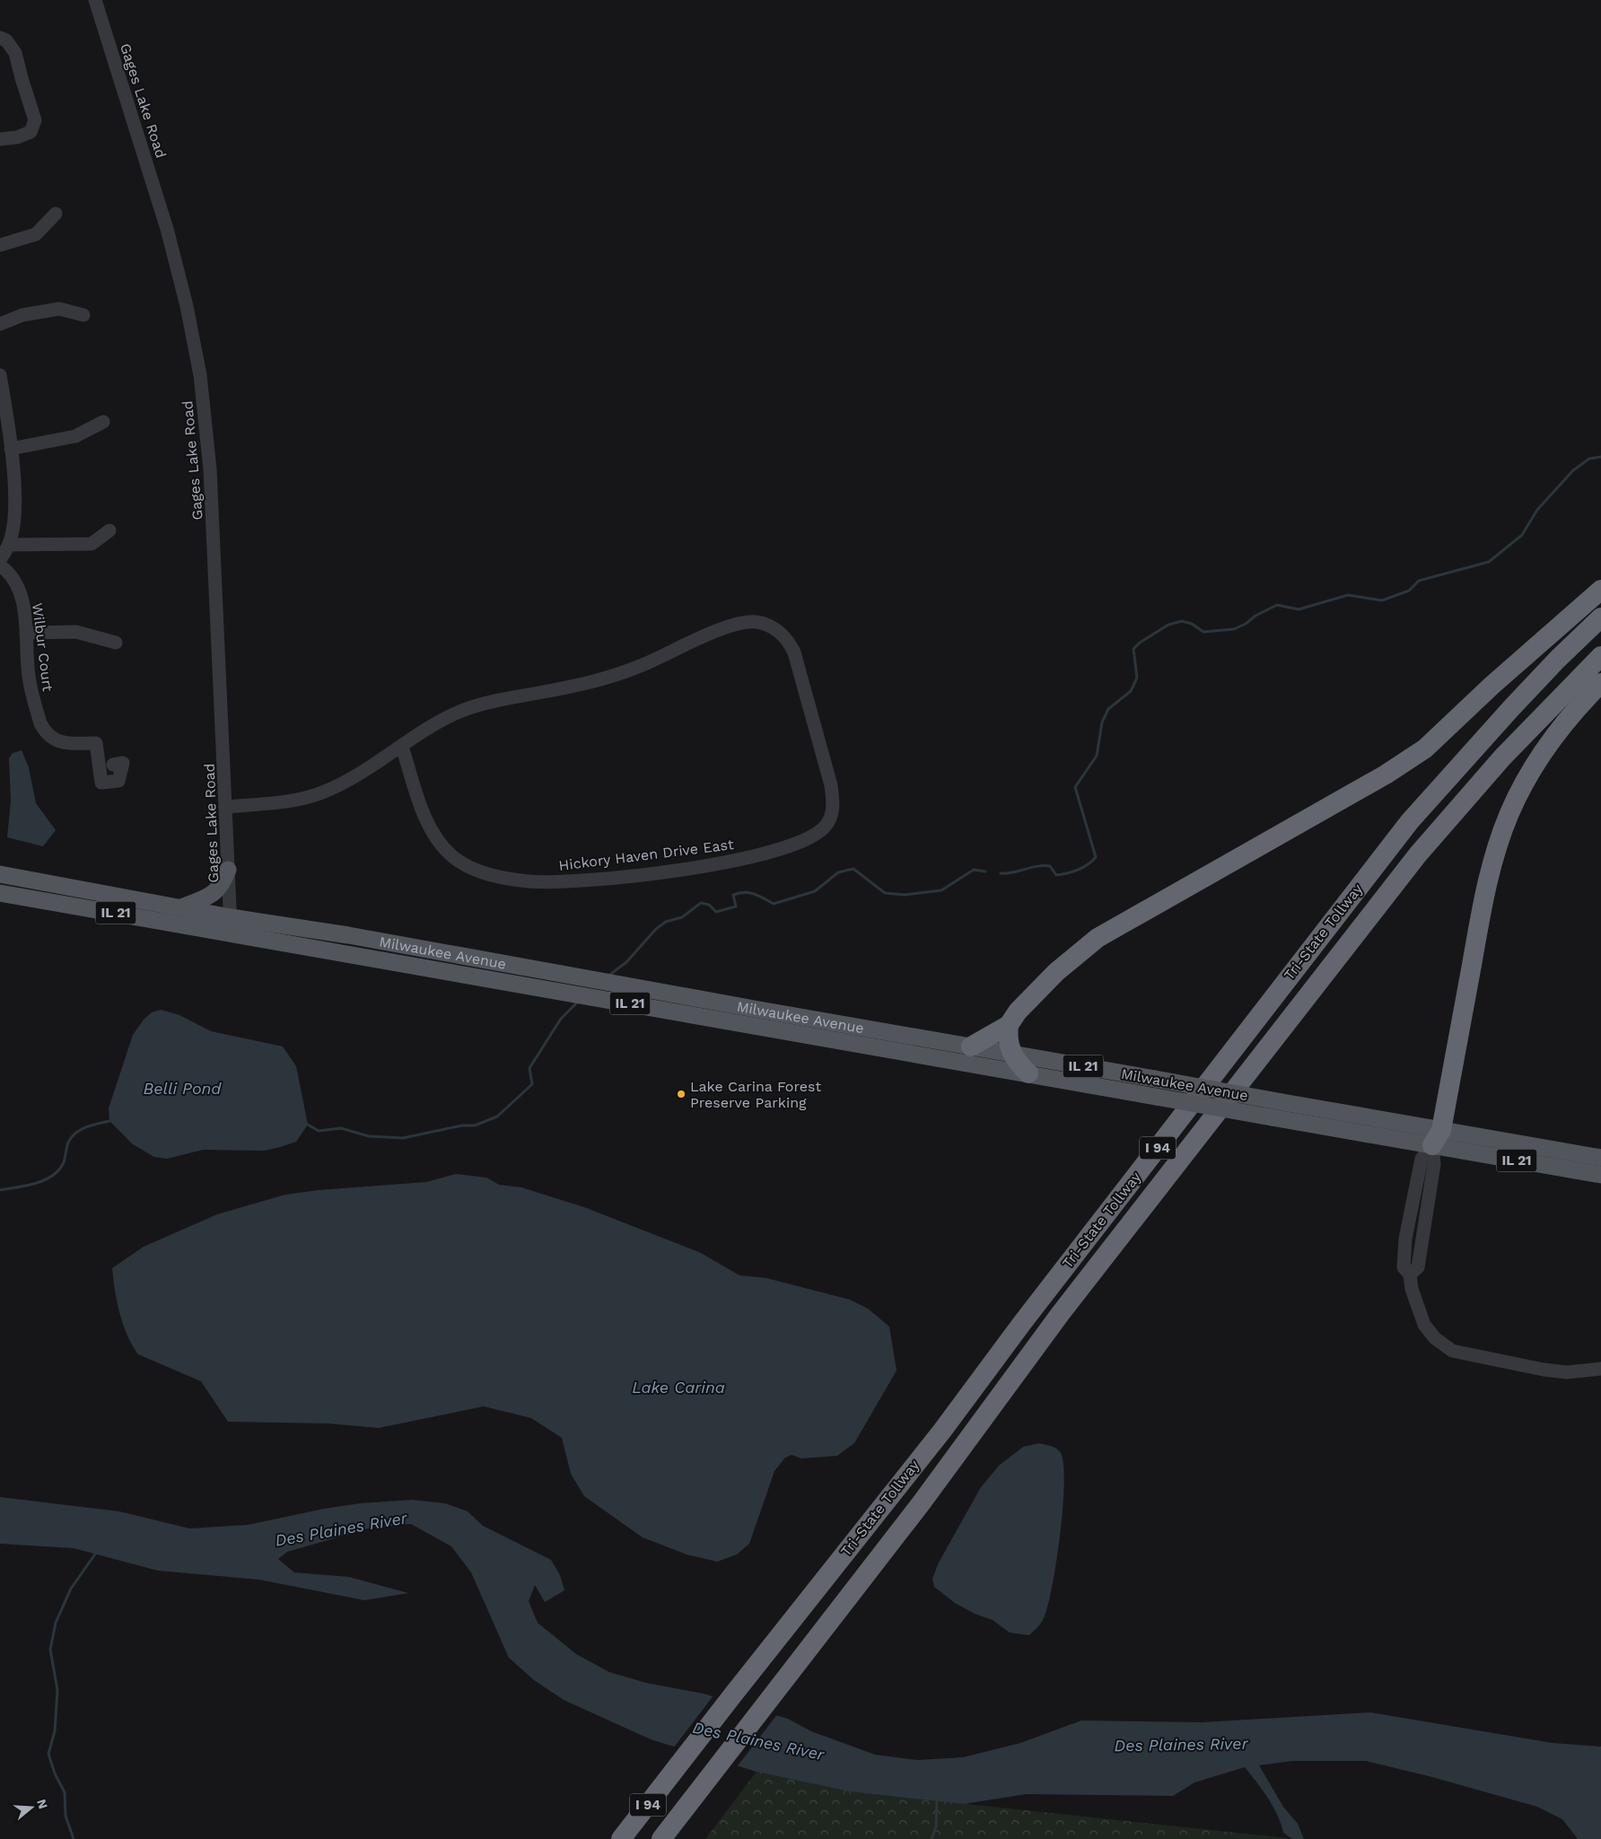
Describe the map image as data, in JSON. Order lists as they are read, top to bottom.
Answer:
{
  "streets": {
    "highway": ["Tri-State Tollway", "I 94"],
    "main road": ["IL 21", "Milwaukee Avenue"],
    "street": ["Gages Lake Road", "Wilbur Court", "Hickory Haven Drive East"]
  },
  "crossings": [
    ["Gages Lake Road", "Hickory Haven Drive East"],
    ["Gages Lake Road", "Milwaukee Avenue"]
  ],
  "water": ["Belli Pond", "Lake Carina", "Des Plaines River"],
  "places": ["Lake Carina Forest Preserve Parking"],
  "north": "right"
}
